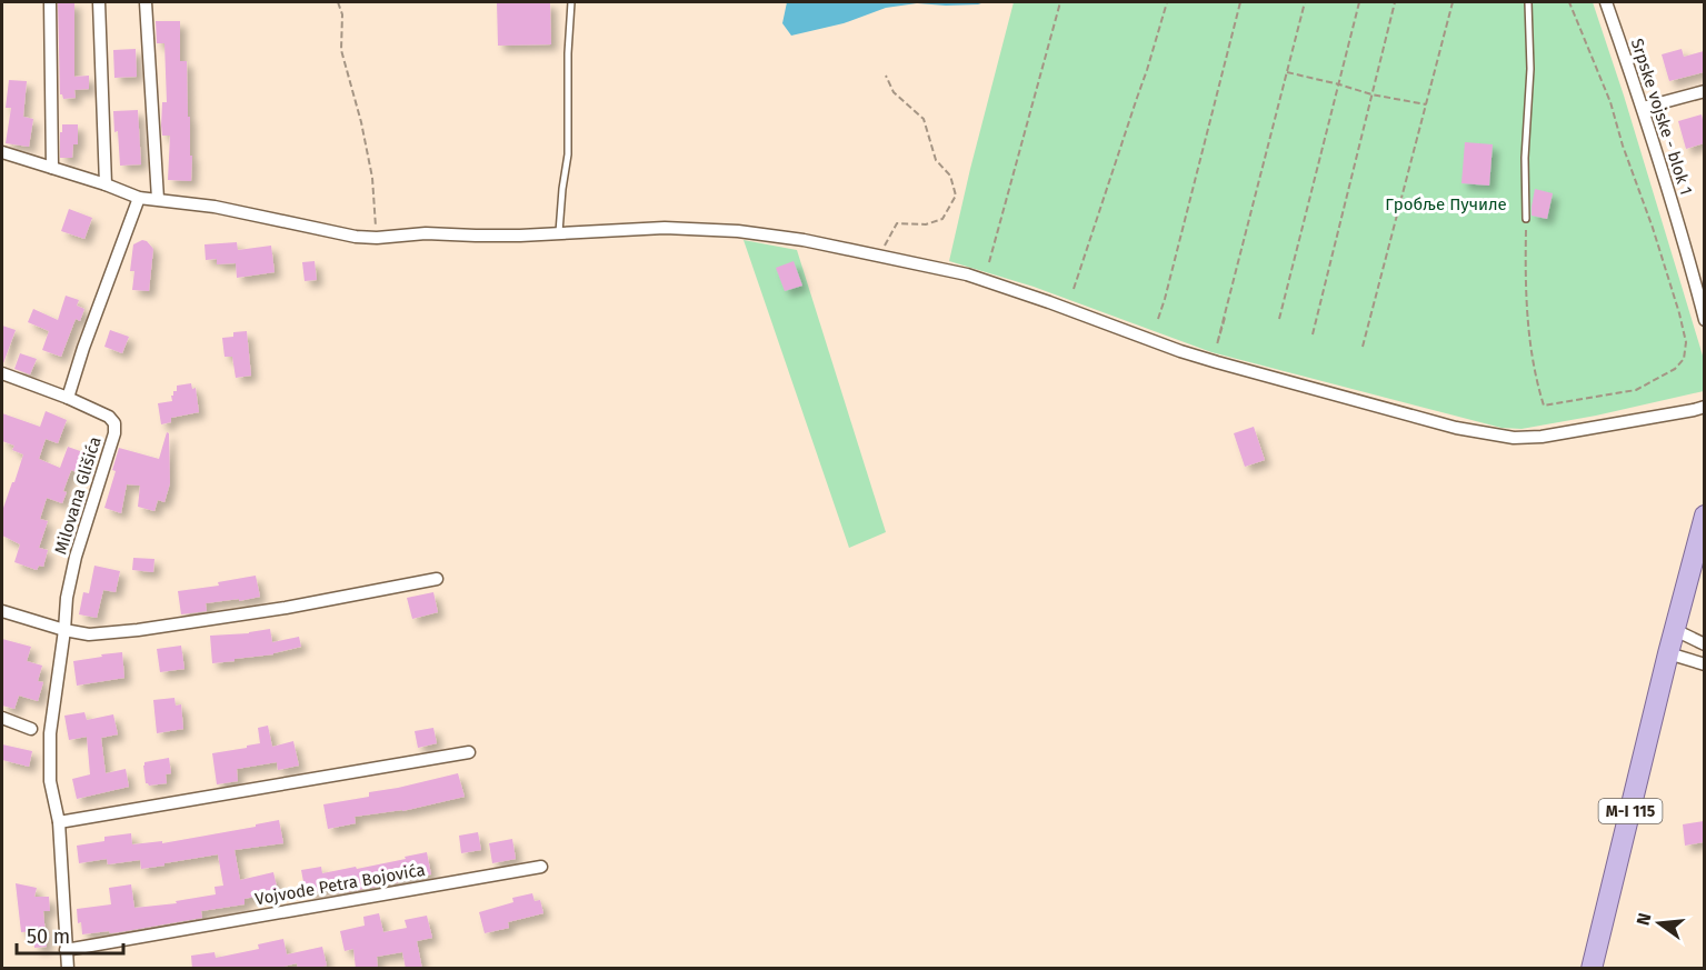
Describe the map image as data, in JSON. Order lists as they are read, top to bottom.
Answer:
{
  "streets": {
    "main road": ["M-I 115"],
    "street": ["Srpske vojske - blok 1", "Milovana Glišića", "Vojvode Petra Bojovića"]
  },
  "parks": ["Гробље Пучиле"],
  "scale_bar": "50 m",
  "north": "left"
}
